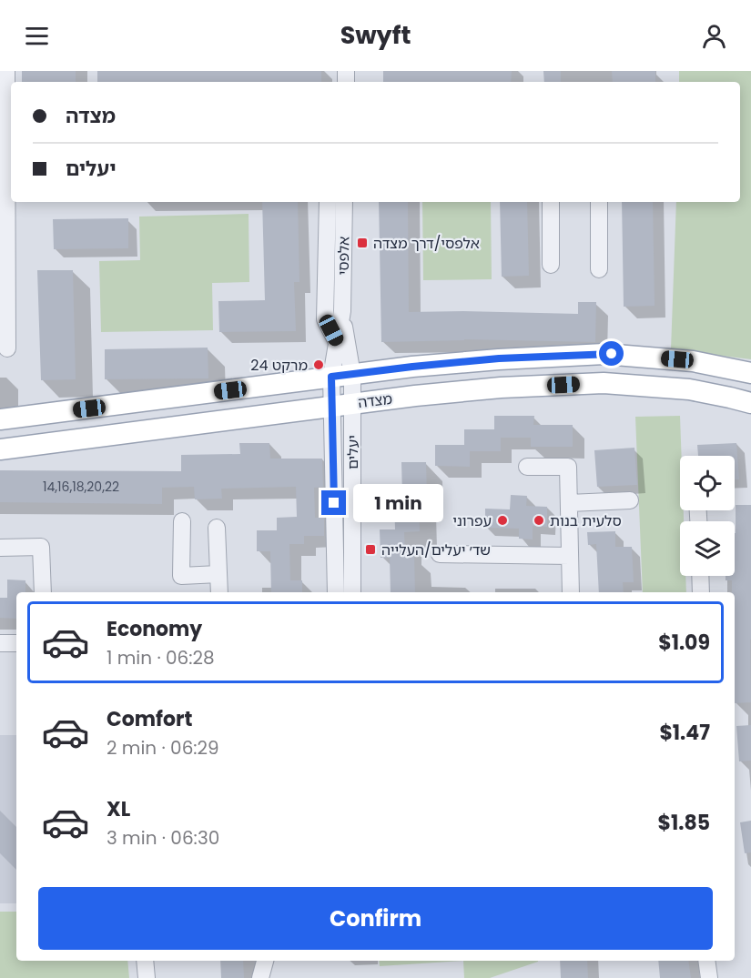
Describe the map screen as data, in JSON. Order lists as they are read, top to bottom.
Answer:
{
  "streets": {
    "main road": ["מצדה"],
    "street": ["אלפסי", "יעלים"]
  },
  "crossings": [
    ["אלפסי", "מצדה"],
    ["אלפסי", "יעלים"],
    ["מצדה", "יעלים"]
  ],
  "places": {
    "transit": ["אלפסי/דרך מצדה", "שד׳ יעלים/העלייה"],
    "other": ["מרקט 24", "עפרוני", "סלעית בנות"]
  },
  "house_numbers": ["14,16,18,20,22"],
  "page": {
    "header": "Swyft",
    "banner": ["מצדה", "יעלים"],
    "bubble": "1 min",
    "list": [
      {
        "name": "Economy",
        "note": "1 min · 06:28",
        "value": "$1.09"
      },
      {
        "name": "Comfort",
        "note": "2 min · 06:29",
        "value": "$1.47"
      },
      {
        "name": "XL",
        "note": "3 min · 06:30",
        "value": "$1.85"
      }
    ],
    "buttons": "Confirm"
  }
}
